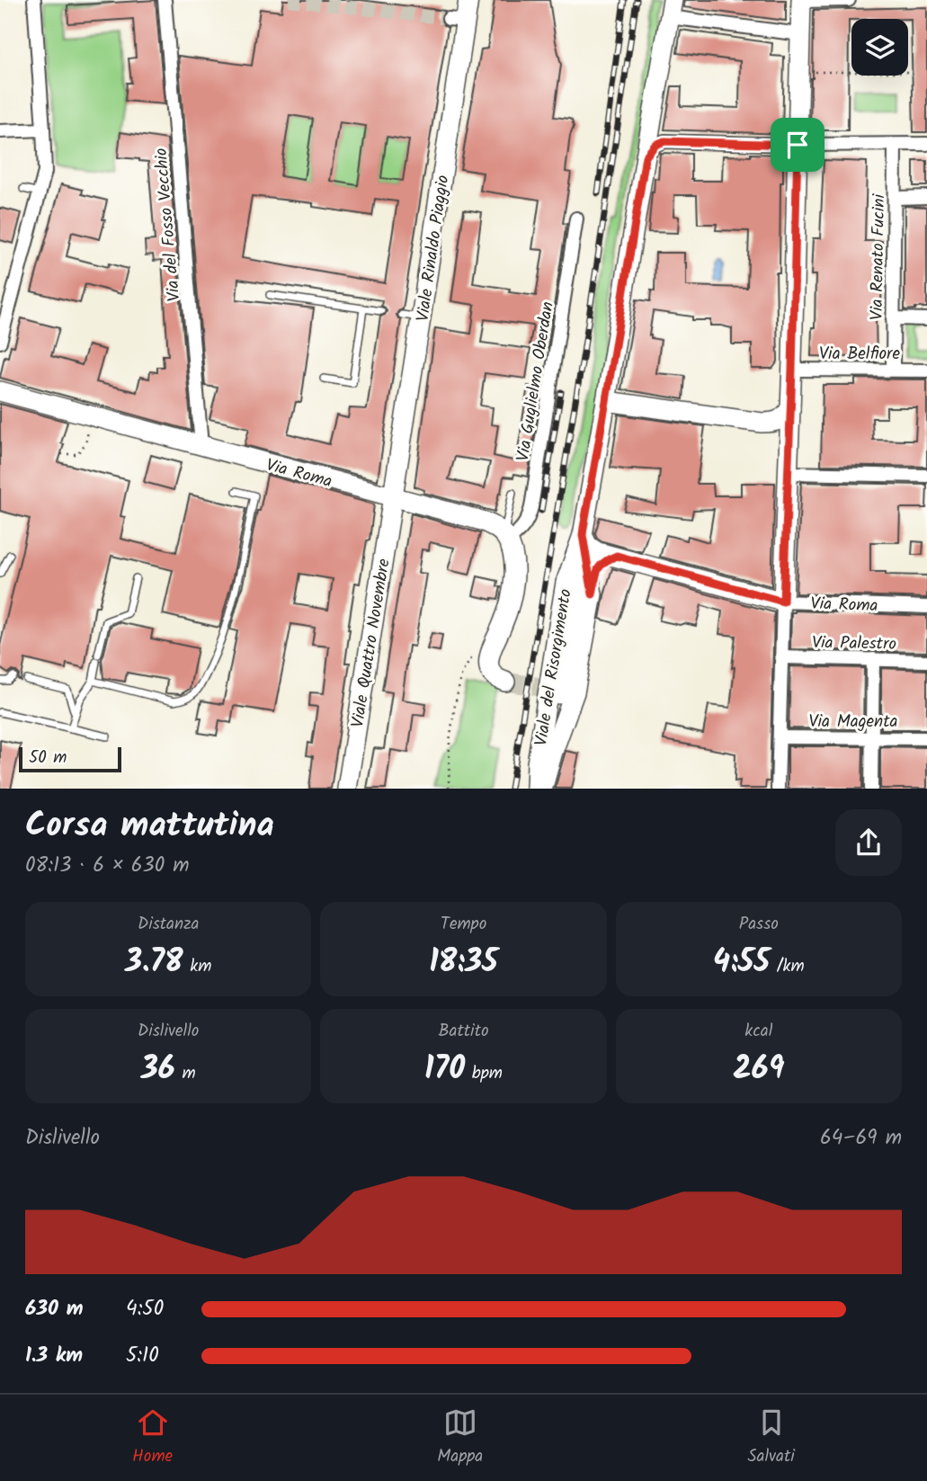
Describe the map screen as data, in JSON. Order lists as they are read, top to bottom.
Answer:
{
  "streets": {
    "street": [
      "Via del Fosso Vecchio",
      "Viale Rinaldo Piaggio",
      "Via Renato Fucini",
      "Via Belfiore",
      "Via Guglielmo Oberdan",
      "Via Roma",
      "Via Palestro",
      "Viale Quattro Novembre",
      "Viale del Risorgimento",
      "Via Magenta"
    ]
  },
  "crossings": [
    ["Via del Fosso Vecchio", "Via Roma"],
    ["Viale Rinaldo Piaggio", "Via Roma"],
    ["Viale Rinaldo Piaggio", "Viale Quattro Novembre"],
    ["Via Renato Fucini", "Via Belfiore"],
    ["Via Guglielmo Oberdan", "Via Roma"],
    ["Via Roma", "Viale Quattro Novembre"],
    ["Via Roma", "Viale del Risorgimento"]
  ],
  "scale_bar": "50 m",
  "page": {
    "scale": "50 m",
    "heading": ["Corsa mattutina", "08:13 · 6 × 630 m"],
    "stats": [
      ["Distanza", "3.78 km"],
      ["Tempo", "18:35"],
      ["Passo", "4:55 /km"],
      ["Dislivello", "36 m"],
      ["Battito", "170 bpm"],
      ["kcal", "269"]
    ],
    "chart": ["Dislivello", "64–69 m"],
    "list": [
      {
        "name": "630 m",
        "note": "4:50"
      },
      {
        "name": "1.3 km",
        "note": "5:10"
      }
    ],
    "tabs": ["Home", "Mappa", "Salvati"]
  }
}
